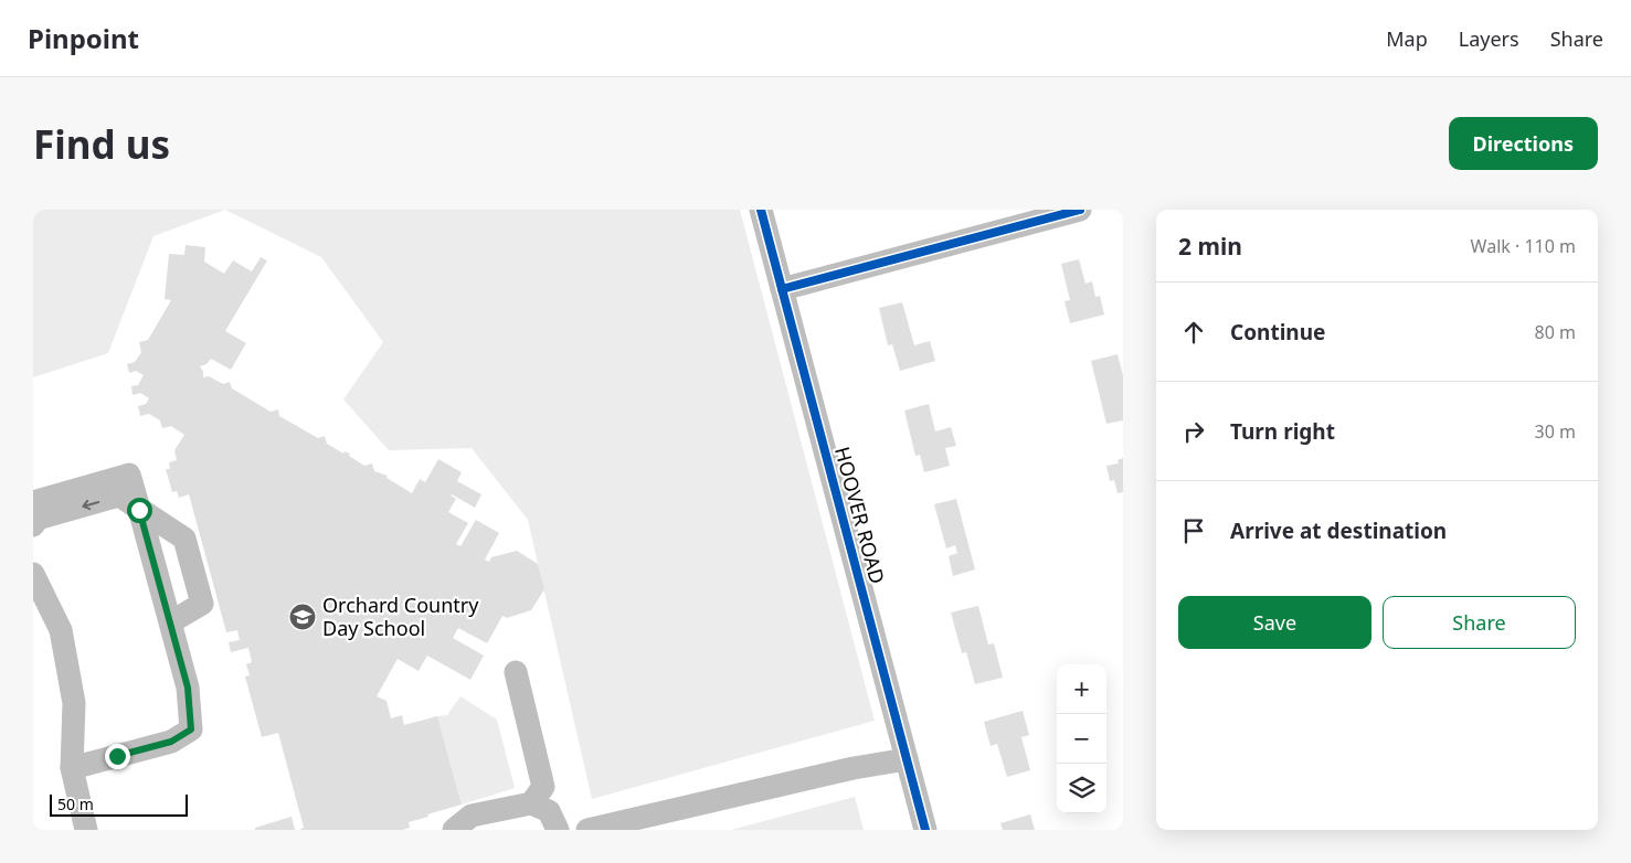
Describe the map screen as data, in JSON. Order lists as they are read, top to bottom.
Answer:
{
  "streets": {
    "street": ["HOOVER ROAD"]
  },
  "places": {
    "school or university": ["Orchard Country Day School"]
  },
  "scale_bar": "50 m",
  "page": {
    "header": "Pinpoint",
    "nav": ["Map", "Layers", "Share"],
    "buttons": [
      "Directions",
      ["Save", "Share"]
    ],
    "title": "Find us",
    "heading": ["2 min", "Walk · 110 m"],
    "list": [
      ["Continue", "80 m"],
      ["Turn right", "30 m"],
      "Arrive at destination"
    ],
    "map_buttons": ["+", "−"],
    "scale": "50 m"
  }
}
